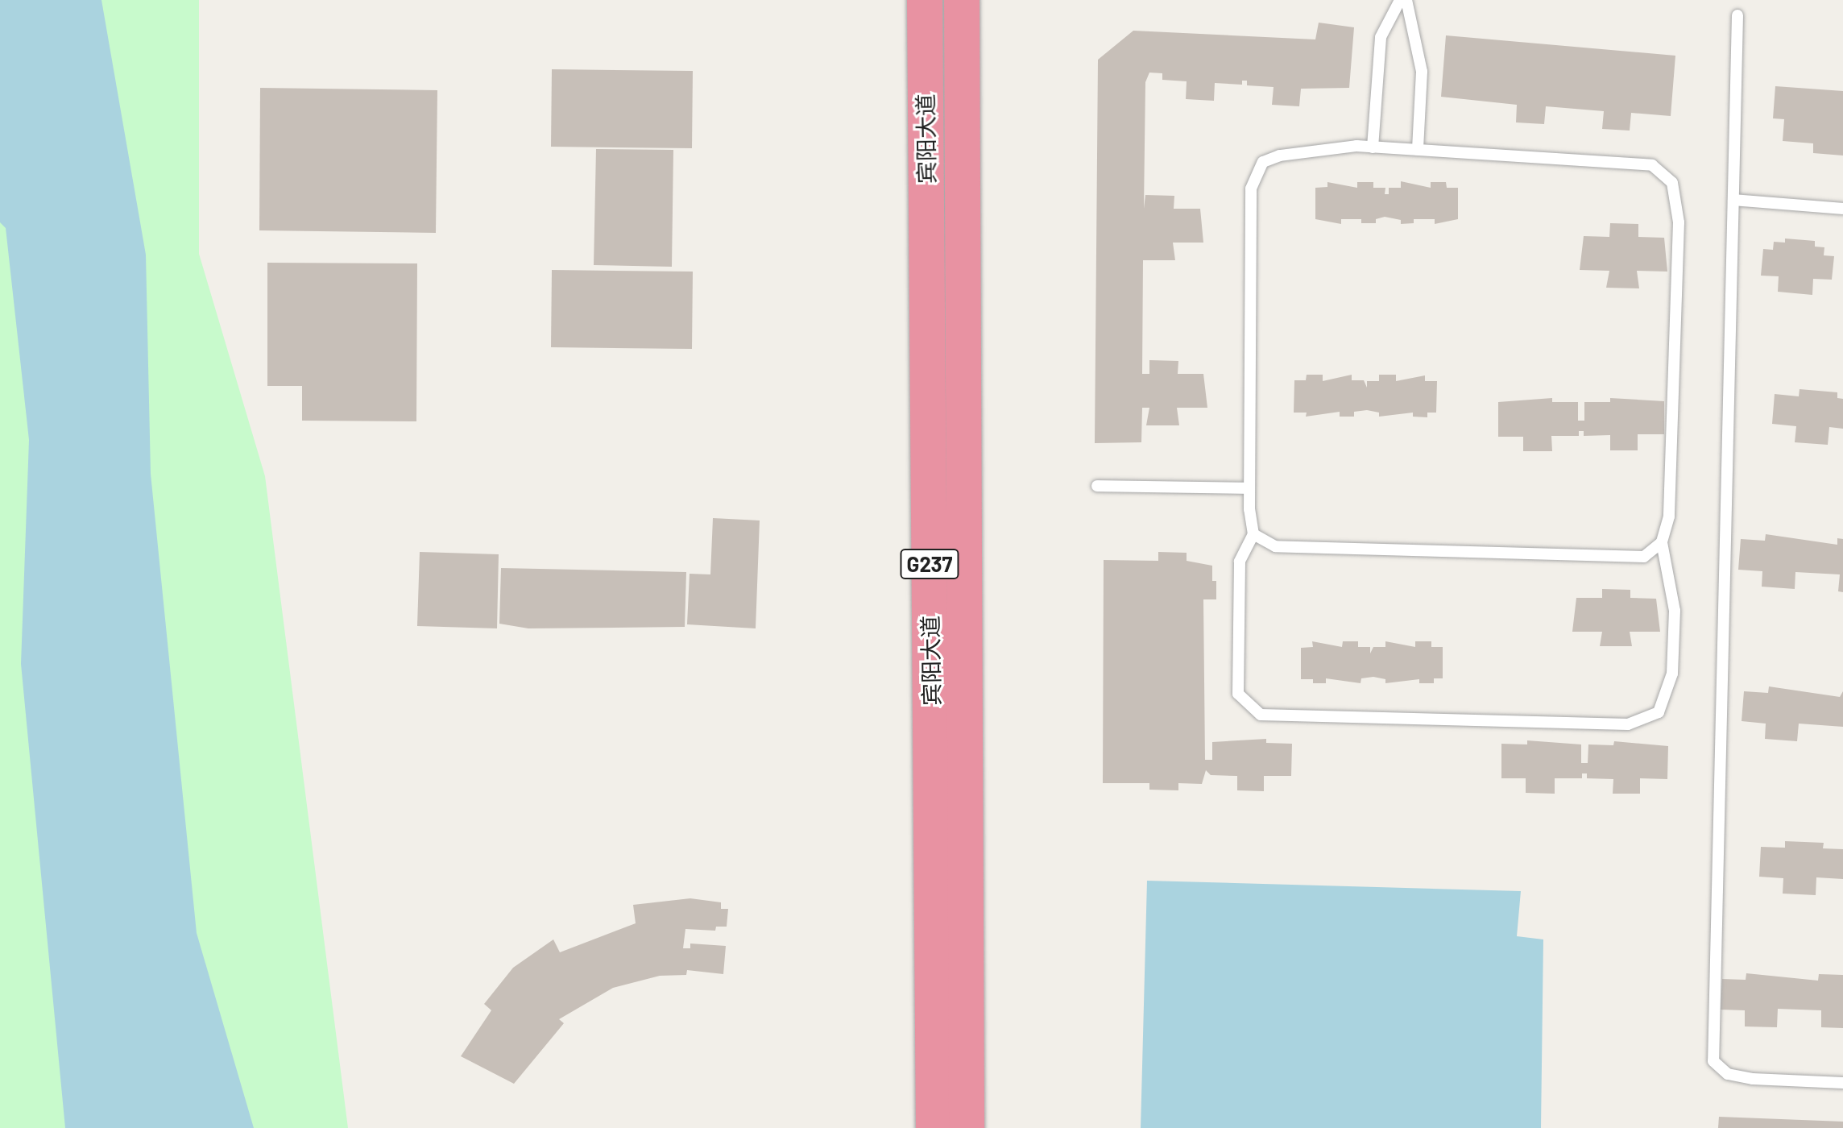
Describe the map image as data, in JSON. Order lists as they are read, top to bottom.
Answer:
{
  "streets": {
    "highway": ["宾阳大道", "G237"]
  }
}
